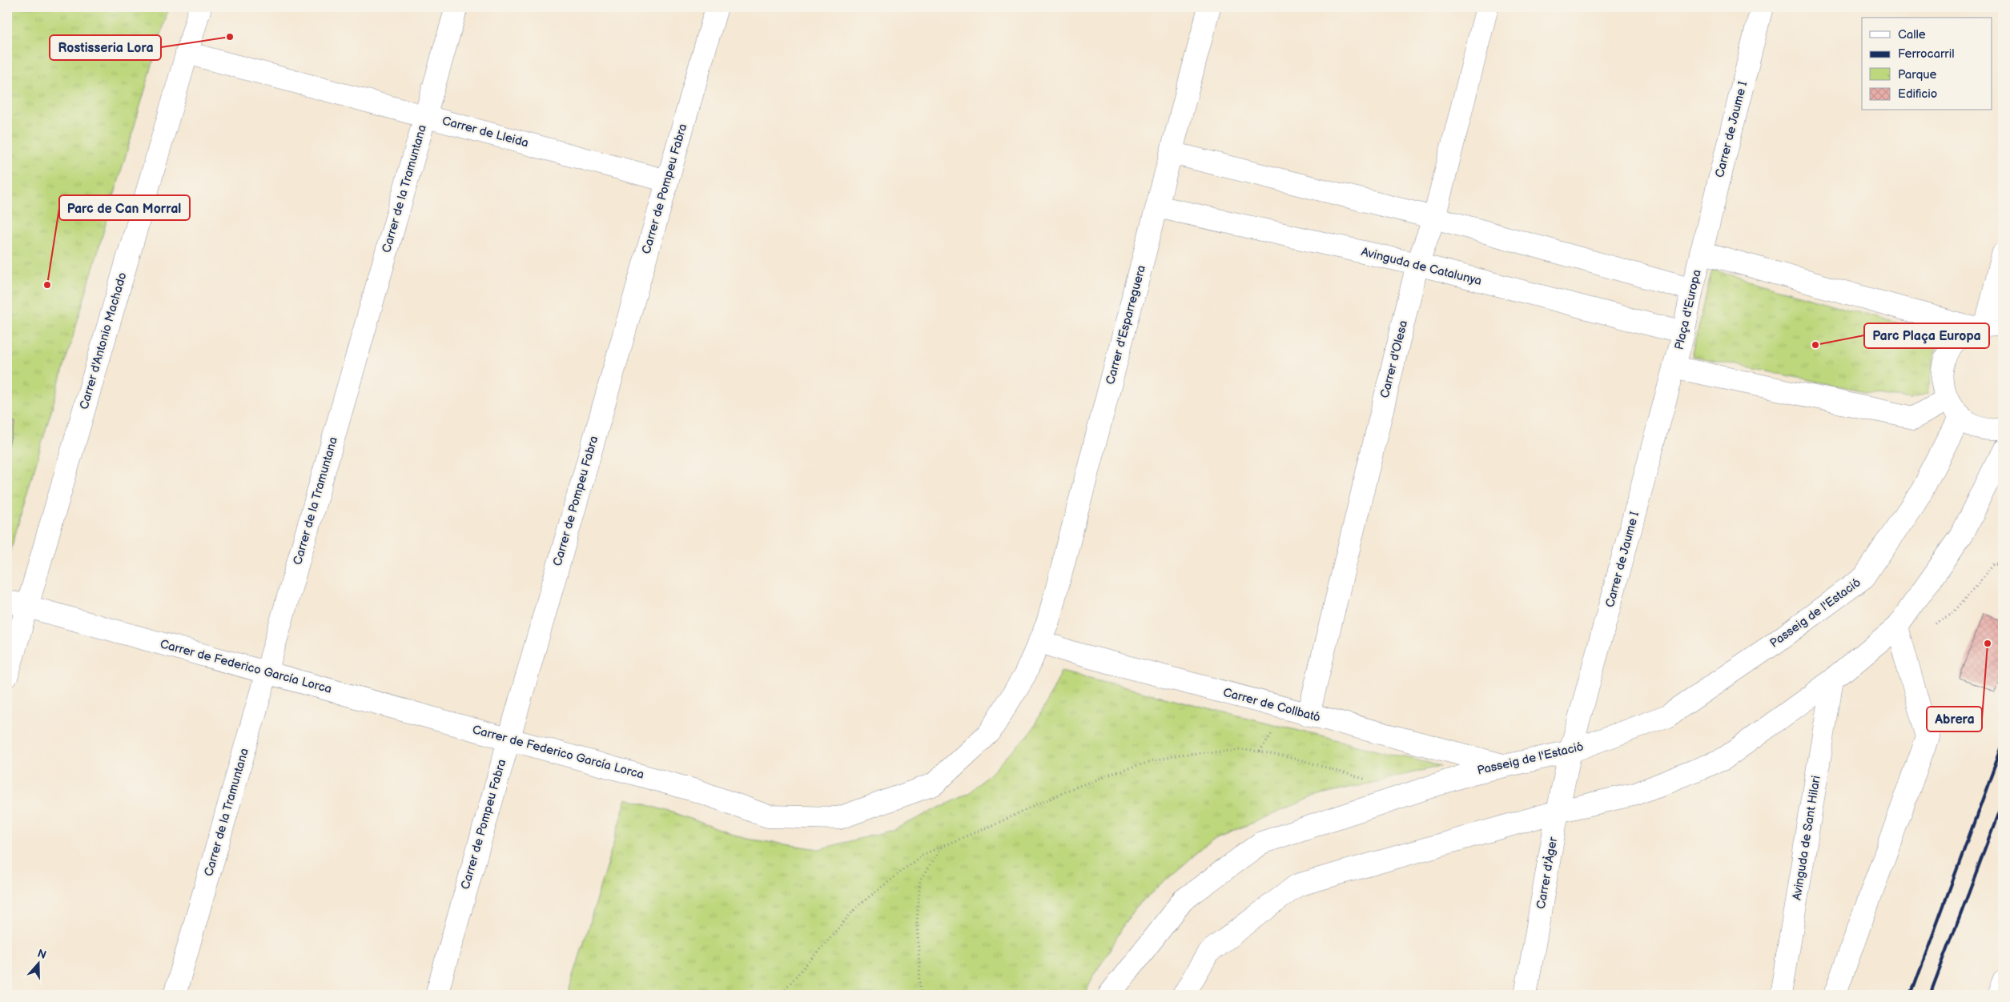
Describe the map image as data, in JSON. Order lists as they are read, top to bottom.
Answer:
{
  "streets": {
    "street": [
      "Carrer de Jaume I",
      "Carrer de Lleida",
      "Carrer de la Tramuntana",
      "Carrer de Pompeu Fabra",
      "Avinguda de Catalunya",
      "Plaça d'Europa",
      "Carrer d'Esparreguera",
      "Carrer d'Antonio Machado",
      "Carrer d'Olesa",
      "Passeig de l'Estació",
      "Carrer de Federico García Lorca",
      "Carrer de Collbató",
      "Avinguda de Sant Hilari",
      "Carrer d'Àger"
    ]
  },
  "crossings": [
    ["Carrer de Jaume I", "Plaça d'Europa"],
    ["Carrer de Jaume I", "Passeig de l'Estació"],
    ["Carrer de Jaume I", "Carrer d'Àger"],
    ["Carrer de Lleida", "Carrer de la Tramuntana"],
    ["Carrer de Lleida", "Carrer de Pompeu Fabra"],
    ["Carrer de Lleida", "Carrer d'Antonio Machado"],
    ["Carrer de la Tramuntana", "Carrer de Federico García Lorca"],
    ["Carrer de Pompeu Fabra", "Carrer de Federico García Lorca"],
    ["Avinguda de Catalunya", "Plaça d'Europa"],
    ["Avinguda de Catalunya", "Carrer d'Esparreguera"],
    ["Avinguda de Catalunya", "Carrer d'Olesa"],
    ["Carrer d'Esparreguera", "Carrer de Federico García Lorca"],
    ["Carrer d'Esparreguera", "Carrer de Collbató"],
    ["Carrer d'Antonio Machado", "Carrer de Federico García Lorca"],
    ["Carrer d'Olesa", "Carrer de Collbató"],
    ["Passeig de l'Estació", "Carrer de Collbató"],
    ["Passeig de l'Estació", "Carrer d'Àger"],
    ["Carrer de Federico García Lorca", "Carrer de Collbató"]
  ],
  "places": [
    "Rostisseria Lora",
    "Parc de Can Morral",
    "Parc Plaça Europa",
    "Abrera"
  ],
  "legend": [
    "Calle",
    "Ferrocarril",
    "Parque",
    "Edificio"
  ],
  "north": "top"
}
